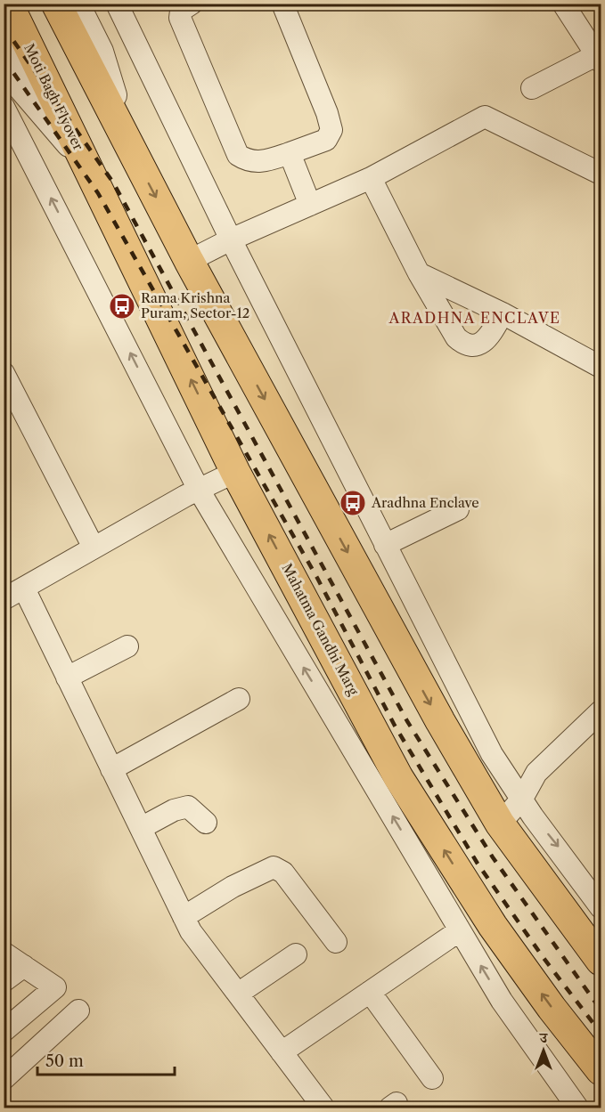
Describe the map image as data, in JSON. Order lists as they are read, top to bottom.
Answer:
{
  "streets": {
    "main road": ["Moti Bagh Flyover", "Mahatma Gandhi Marg"]
  },
  "crossings": [
    ["Moti Bagh Flyover", "Mahatma Gandhi Marg"]
  ],
  "districts": ["ARADHNA ENCLAVE"],
  "places": {
    "bus stop": ["Rama Krishna Puram, Sector-12", "Aradhna Enclave"]
  },
  "scale_bar": "50 m",
  "north": "top"
}
